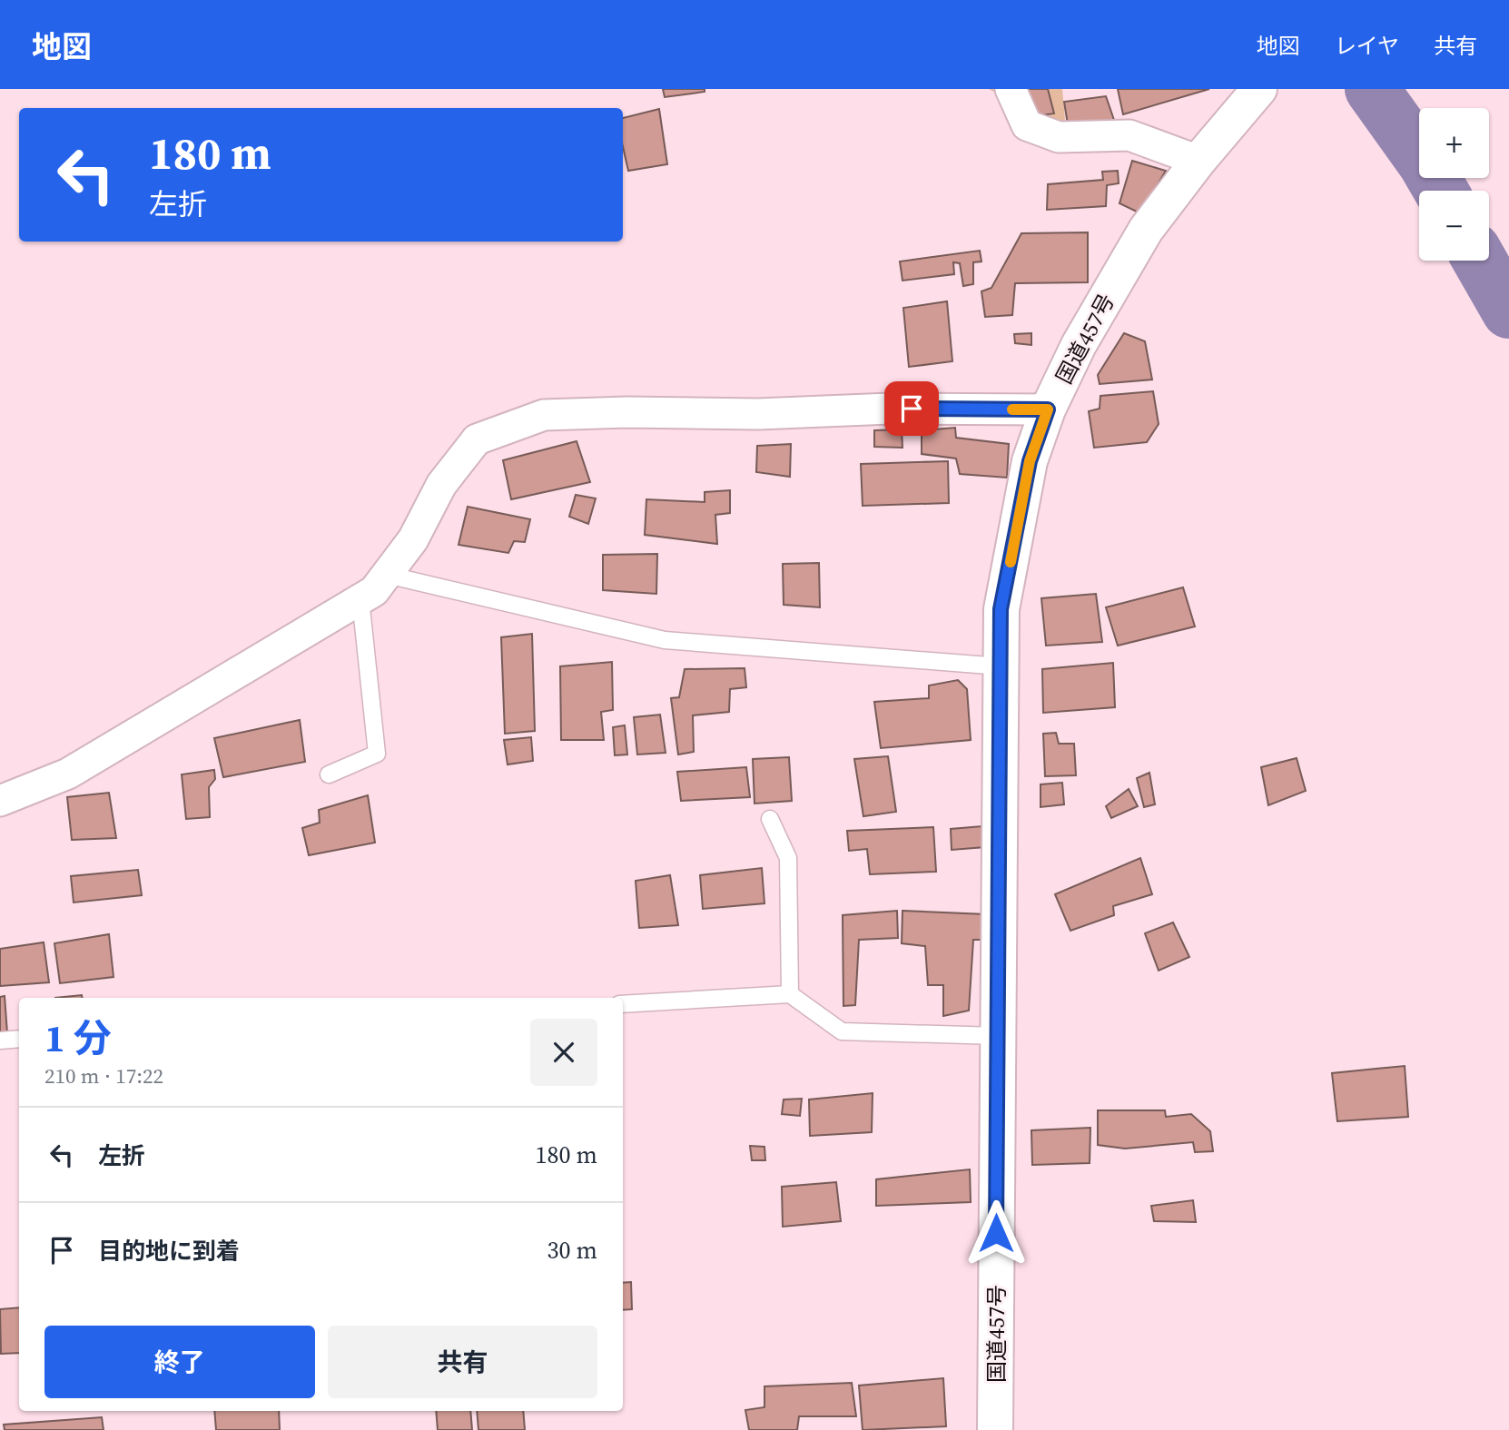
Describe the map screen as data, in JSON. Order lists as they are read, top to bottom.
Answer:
{
  "streets": {
    "highway": ["国道457号"]
  },
  "page": {
    "header": "地図",
    "nav": ["地図", "レイヤ", "共有"],
    "map_buttons": ["+", "−"],
    "turn": ["180 m", "左折"],
    "heading": ["1 分", "210 m · 17:22"],
    "list": [
      {
        "name": "左折",
        "value": "180 m"
      },
      {
        "name": "目的地に到着",
        "value": "30 m"
      }
    ],
    "buttons": ["終了", "共有"]
  }
}
